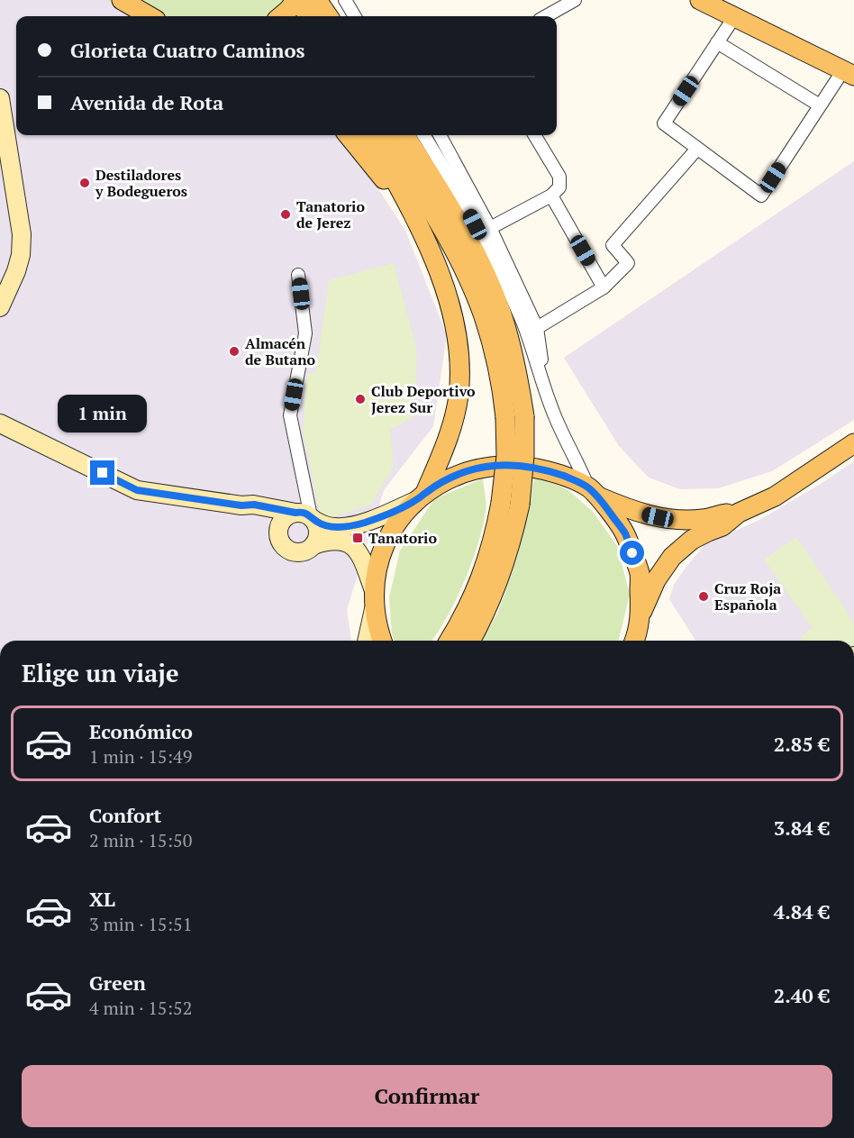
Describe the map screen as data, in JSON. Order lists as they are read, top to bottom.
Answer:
{
  "places": {
    "other": [
      "Destiladores y Bodegueros",
      "Tanatorio de Jerez",
      "Almacén de Butano",
      "Club Deportivo Jerez Sur",
      "Cruz Roja Española"
    ],
    "transit": ["Tanatorio"]
  },
  "page": {
    "banner": ["Glorieta Cuatro Caminos", "Avenida de Rota"],
    "bubble": "1 min",
    "heading": "Elige un viaje",
    "list": [
      {
        "name": "Económico",
        "note": "1 min · 15:49",
        "value": "2.85 €"
      },
      {
        "name": "Confort",
        "note": "2 min · 15:50",
        "value": "3.84 €"
      },
      {
        "name": "XL",
        "note": "3 min · 15:51",
        "value": "4.84 €"
      },
      {
        "name": "Green",
        "note": "4 min · 15:52",
        "value": "2.40 €"
      }
    ],
    "buttons": "Confirmar"
  }
}
